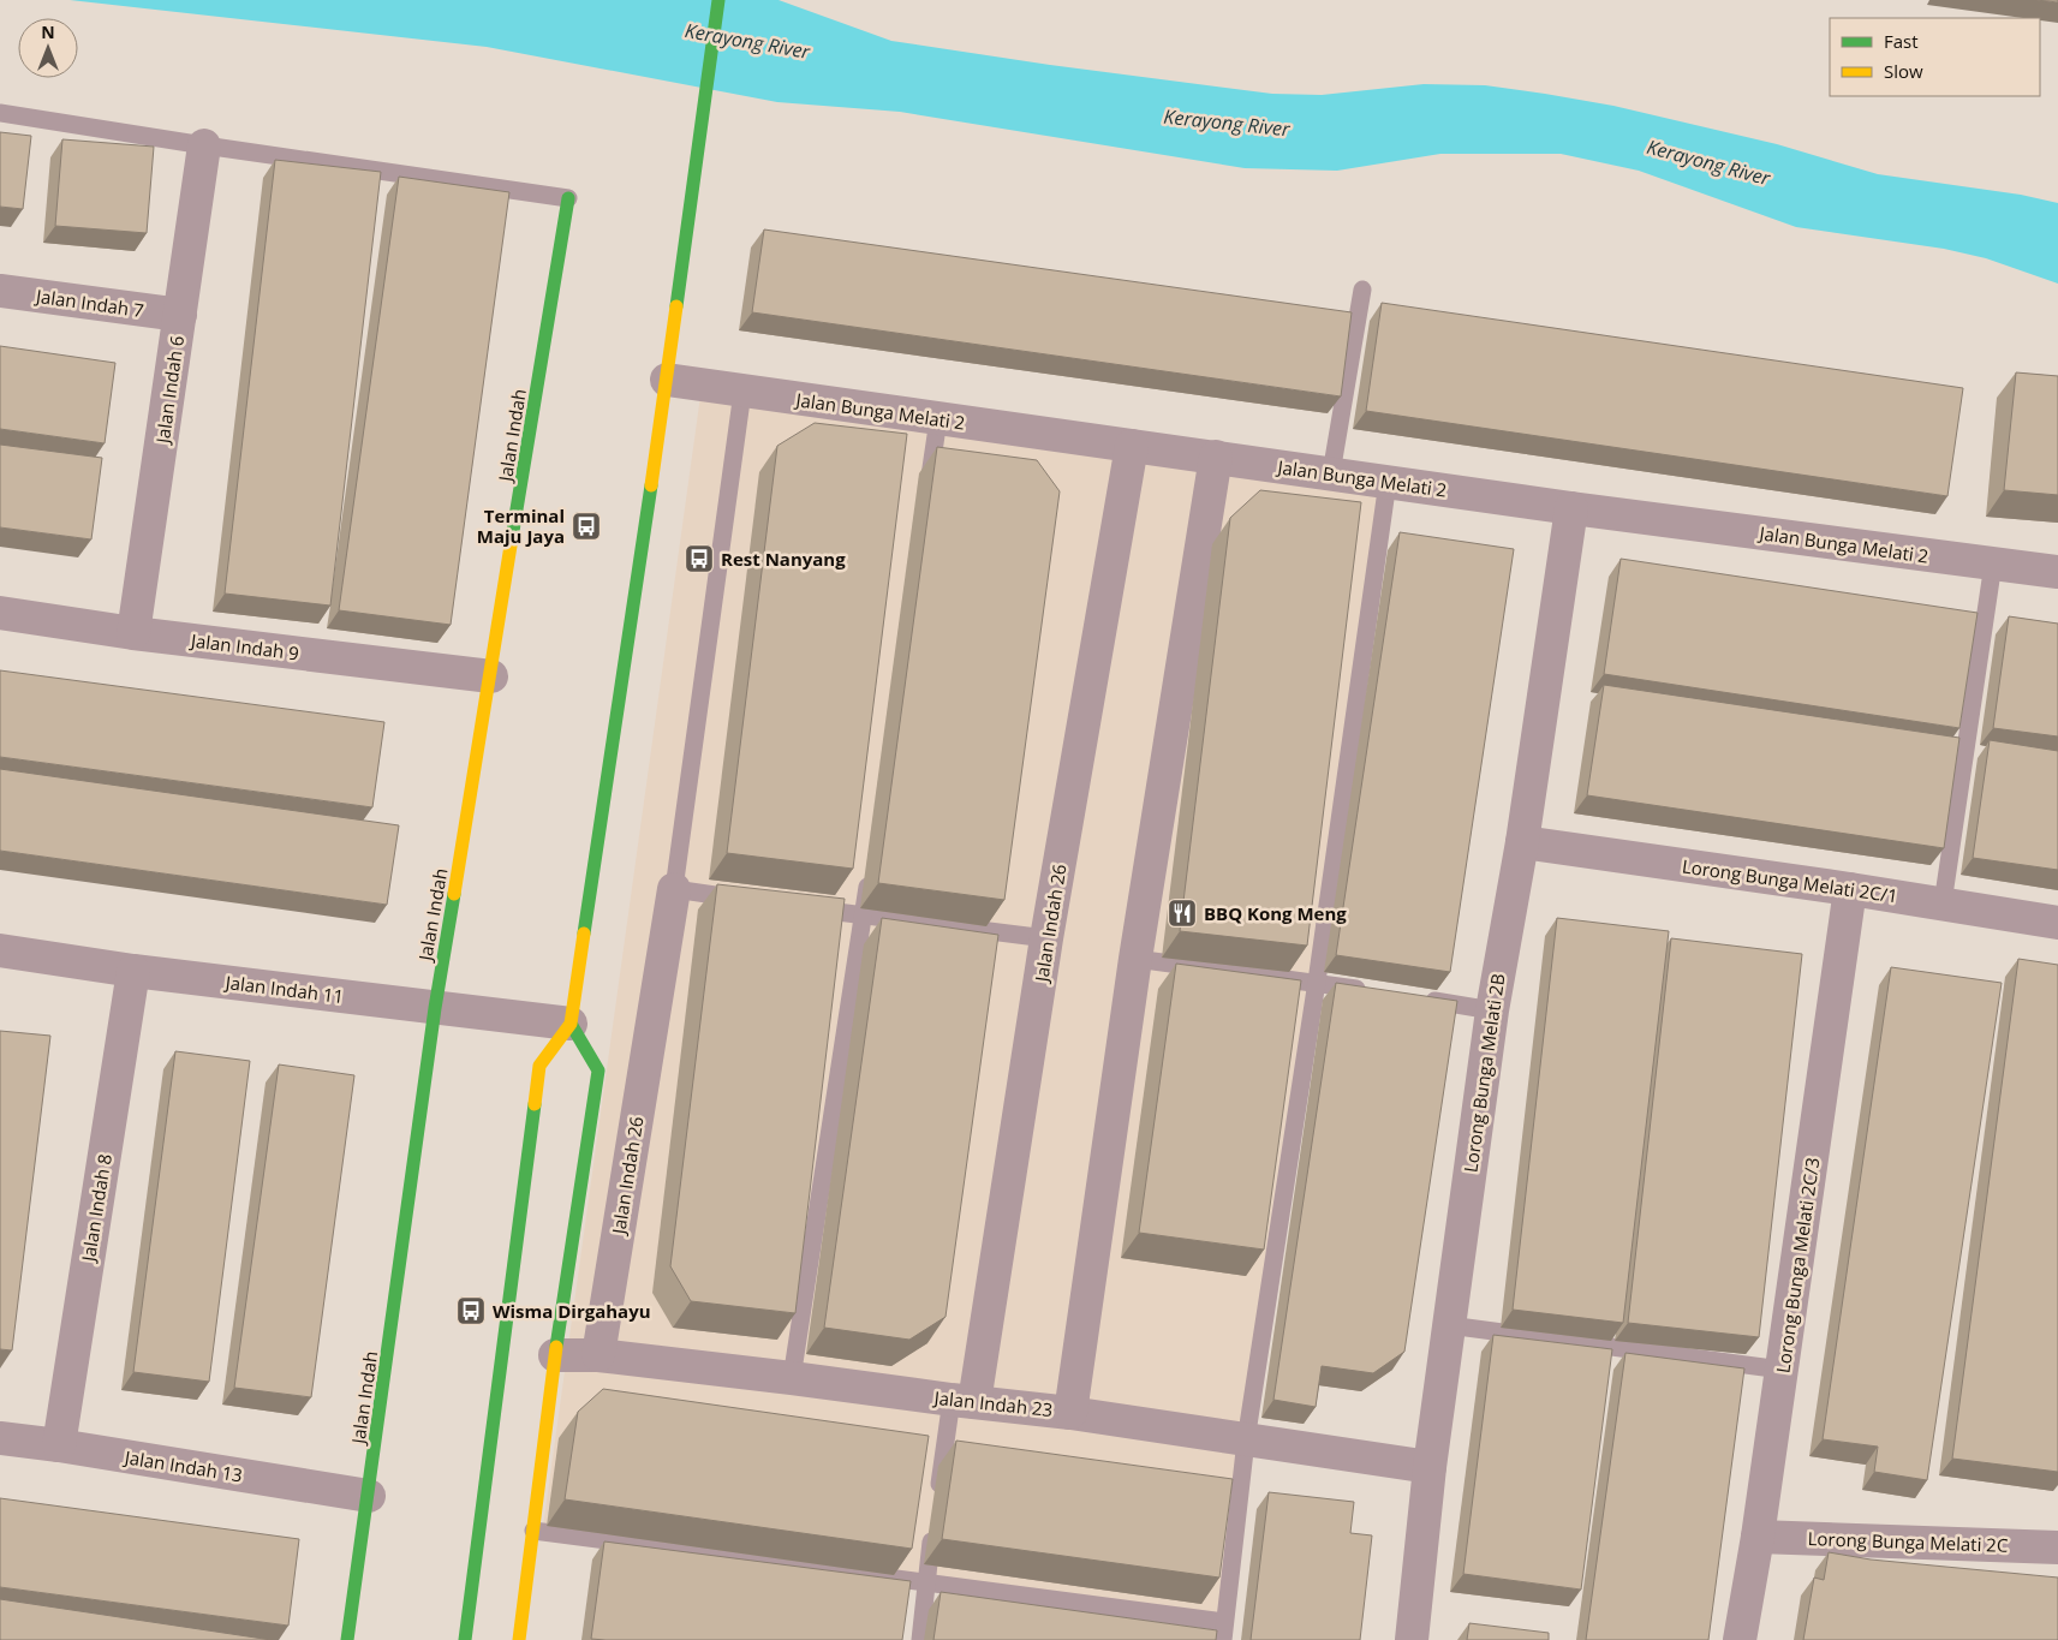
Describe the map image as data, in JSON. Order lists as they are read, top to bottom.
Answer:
{
  "streets": {
    "street": [
      "Jalan Indah 7",
      "Jalan Indah 6",
      "Jalan Bunga Melati 2",
      "Jalan Indah",
      "Jalan Indah 9",
      "Lorong Bunga Melati 2C/1",
      "Jalan Indah 26",
      "Jalan Indah 11",
      "Lorong Bunga Melati 2B",
      "Jalan Indah 8",
      "Lorong Bunga Melati 2C/3",
      "Jalan Indah 23",
      "Jalan Indah 13",
      "Lorong Bunga Melati 2C"
    ]
  },
  "crossings": [
    ["Jalan Indah 7", "Jalan Indah 6"],
    ["Jalan Indah 6", "Jalan Indah 9"],
    ["Jalan Bunga Melati 2", "Jalan Indah 26"],
    ["Jalan Bunga Melati 2", "Lorong Bunga Melati 2B"],
    ["Jalan Indah", "Jalan Indah 9"],
    ["Jalan Indah", "Jalan Indah 11"],
    ["Jalan Indah", "Jalan Indah 13"],
    ["Lorong Bunga Melati 2C/1", "Lorong Bunga Melati 2B"],
    ["Lorong Bunga Melati 2C/1", "Lorong Bunga Melati 2C/3"],
    ["Jalan Indah 26", "Jalan Indah 23"],
    ["Jalan Indah 11", "Jalan Indah 8"],
    ["Lorong Bunga Melati 2B", "Jalan Indah 23"],
    ["Jalan Indah 8", "Jalan Indah 13"],
    ["Lorong Bunga Melati 2C/3", "Lorong Bunga Melati 2C"]
  ],
  "water": ["Kerayong River"],
  "places": {
    "bus stop": ["Terminal Maju Jaya", "Rest Nanyang", "Wisma Dirgahayu"],
    "restaurant": ["BBQ Kong Meng"]
  },
  "legend": ["Fast", "Slow"],
  "north": "top"
}
